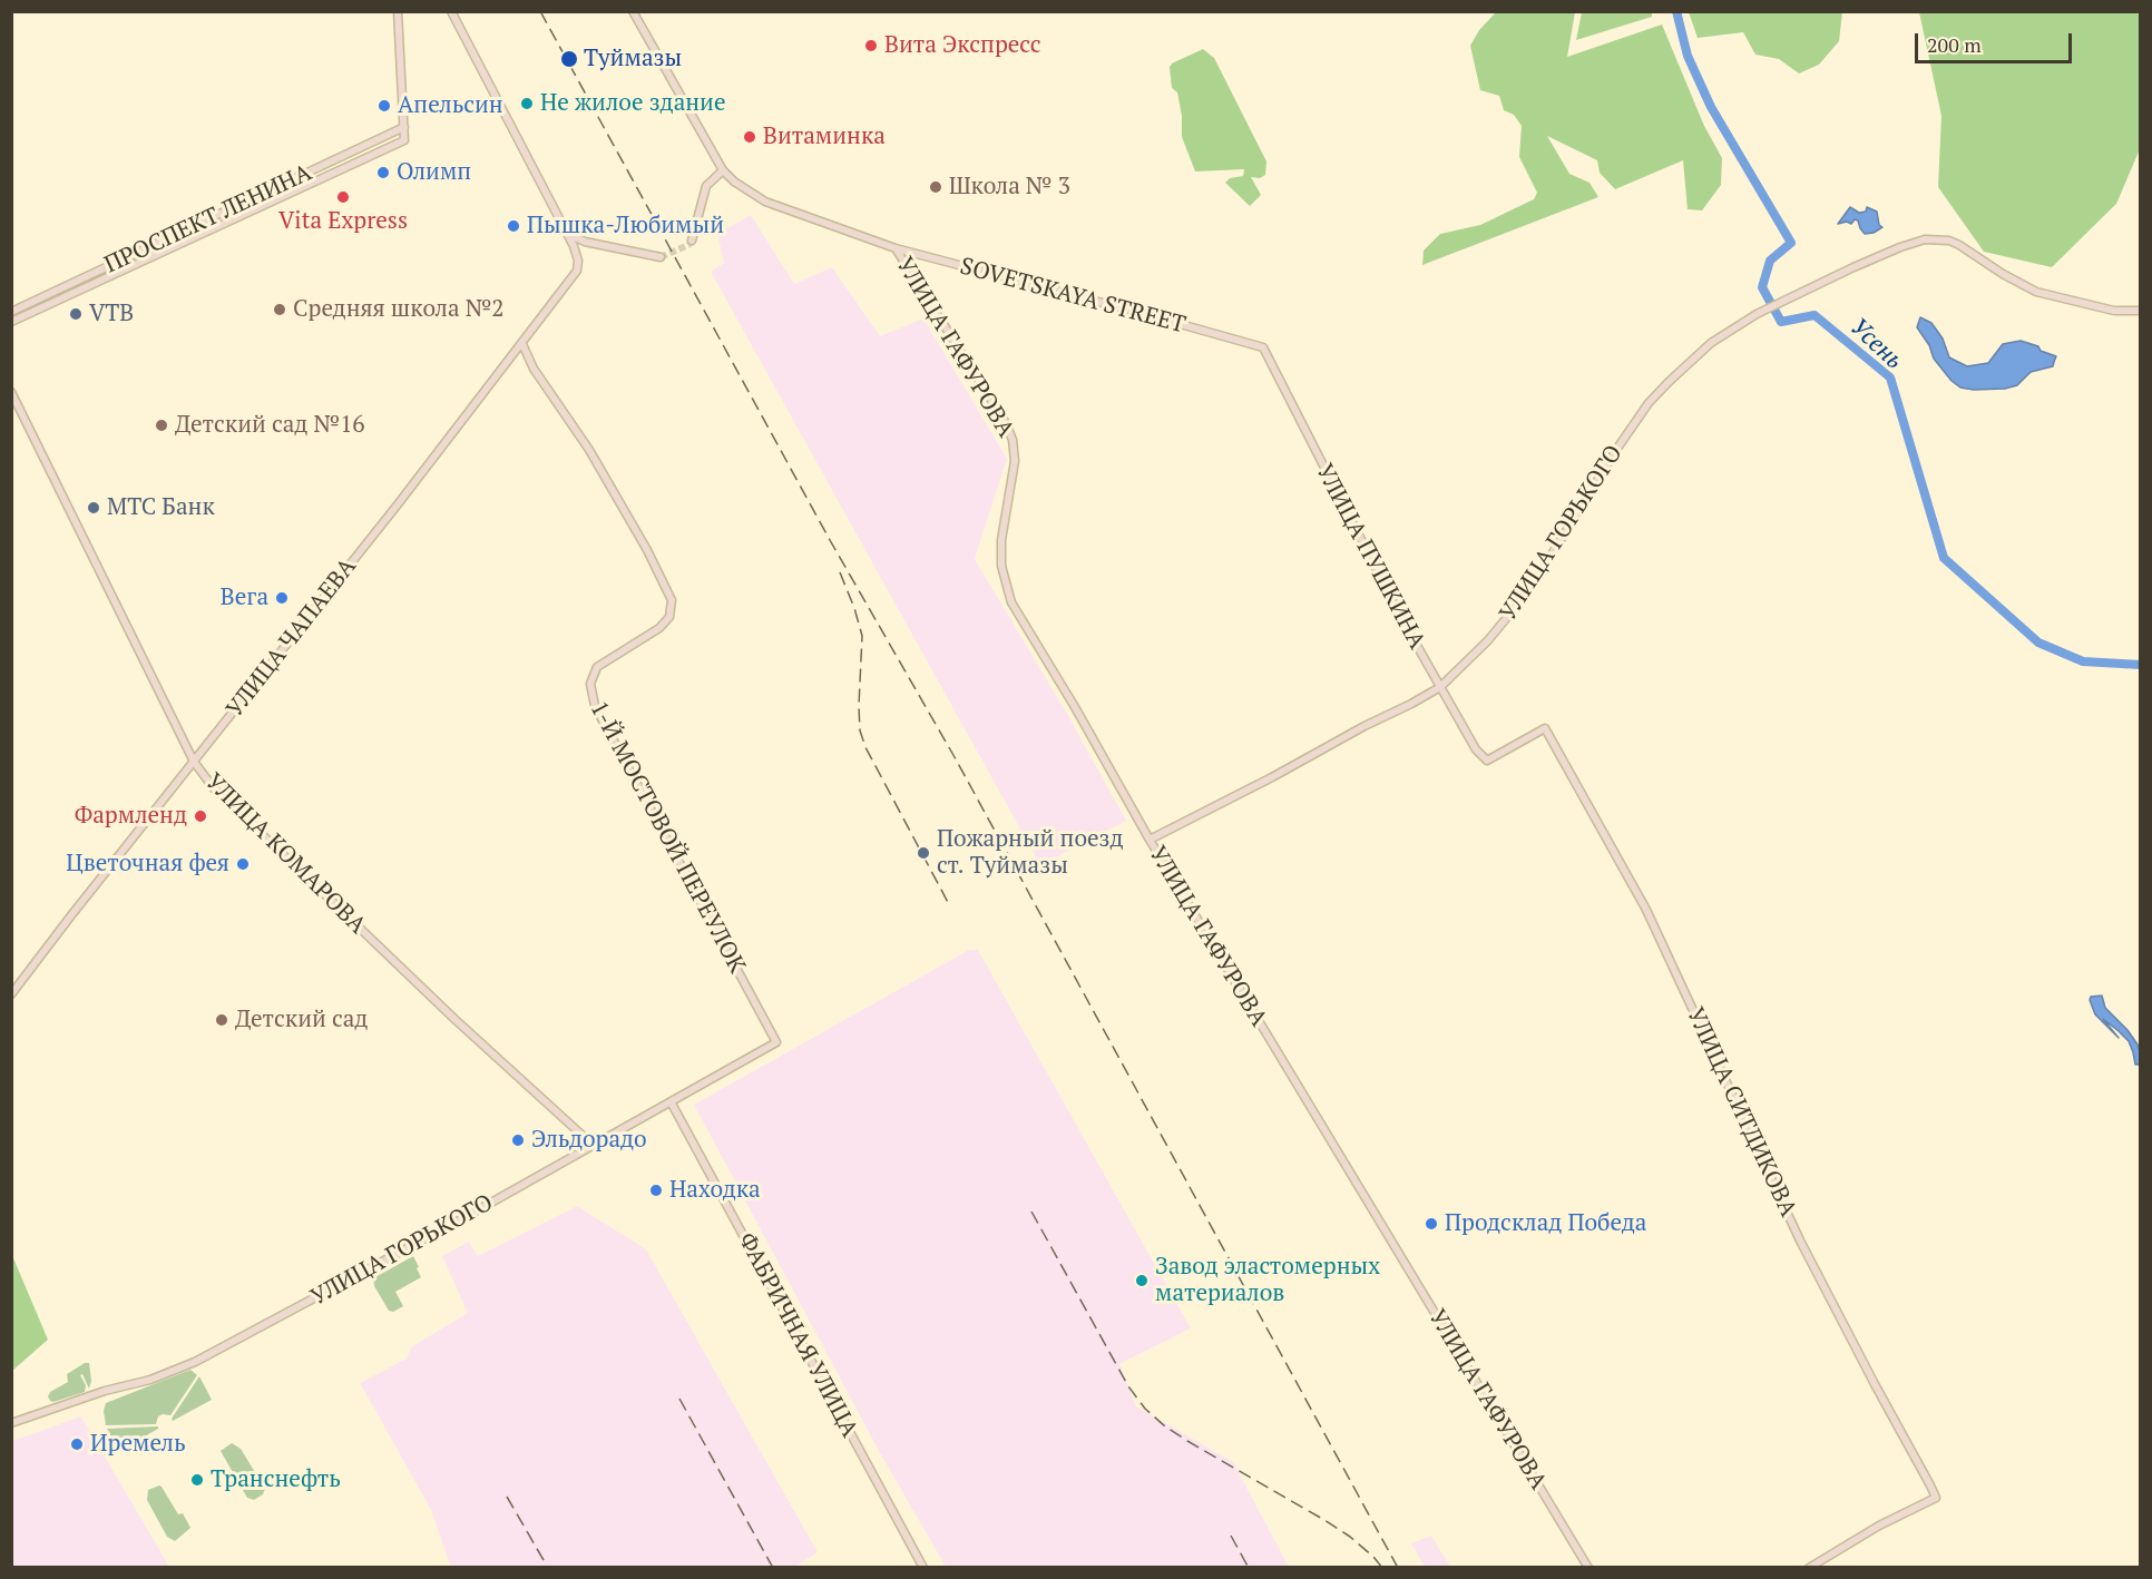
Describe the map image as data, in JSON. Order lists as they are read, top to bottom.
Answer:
{
  "streets": {
    "main road": [
      "ПРОСПЕКТ ЛЕНИНА",
      "SOVETSKAYA STREET",
      "УЛИЦА ГАФУРОВА",
      "УЛИЦА ГОРЬКОГО",
      "УЛИЦА ПУШКИНА",
      "УЛИЦА ЧАПАЕВА",
      "1-Й МОСТОВОЙ ПЕРЕУЛОК",
      "УЛИЦА КОМАРОВА",
      "УЛИЦА СИТДИКОВА",
      "ФАБРИЧНАЯ УЛИЦА"
    ]
  },
  "crossings": [
    ["SOVETSKAYA STREET", "УЛИЦА ГАФУРОВА"],
    ["SOVETSKAYA STREET", "УЛИЦА ПУШКИНА"],
    ["УЛИЦА ГАФУРОВА", "УЛИЦА ГОРЬКОГО"],
    ["УЛИЦА ГОРЬКОГО", "УЛИЦА ПУШКИНА"],
    ["УЛИЦА ГОРЬКОГО", "1-Й МОСТОВОЙ ПЕРЕУЛОК"],
    ["УЛИЦА ГОРЬКОГО", "УЛИЦА КОМАРОВА"],
    ["УЛИЦА ГОРЬКОГО", "ФАБРИЧНАЯ УЛИЦА"],
    ["УЛИЦА ПУШКИНА", "УЛИЦА СИТДИКОВА"],
    ["УЛИЦА ЧАПАЕВА", "1-Й МОСТОВОЙ ПЕРЕУЛОК"],
    ["УЛИЦА ЧАПАЕВА", "УЛИЦА КОМАРОВА"]
  ],
  "water": ["Усень"],
  "places": [
    "Вита Экспресс",
    "Туймазы",
    "Не жилое здание",
    "Апельсин",
    "Витаминка",
    "Олимп",
    "Школа № 3",
    "Vita Express",
    "Пышка-Любимый",
    "Средняя школа №2",
    "VTB",
    "Детский сад №16",
    "МТС Банк",
    "Вега",
    "Фармленд",
    "Пожарный поезд ст. Туймазы",
    "Цветочная фея",
    "Детский сад",
    "Эльдорадо",
    "Находка",
    "Продсклад Победа",
    "Завод эластомерных материалов",
    "Иремель",
    "Транснефть"
  ],
  "scale_bar": "200 m"
}
